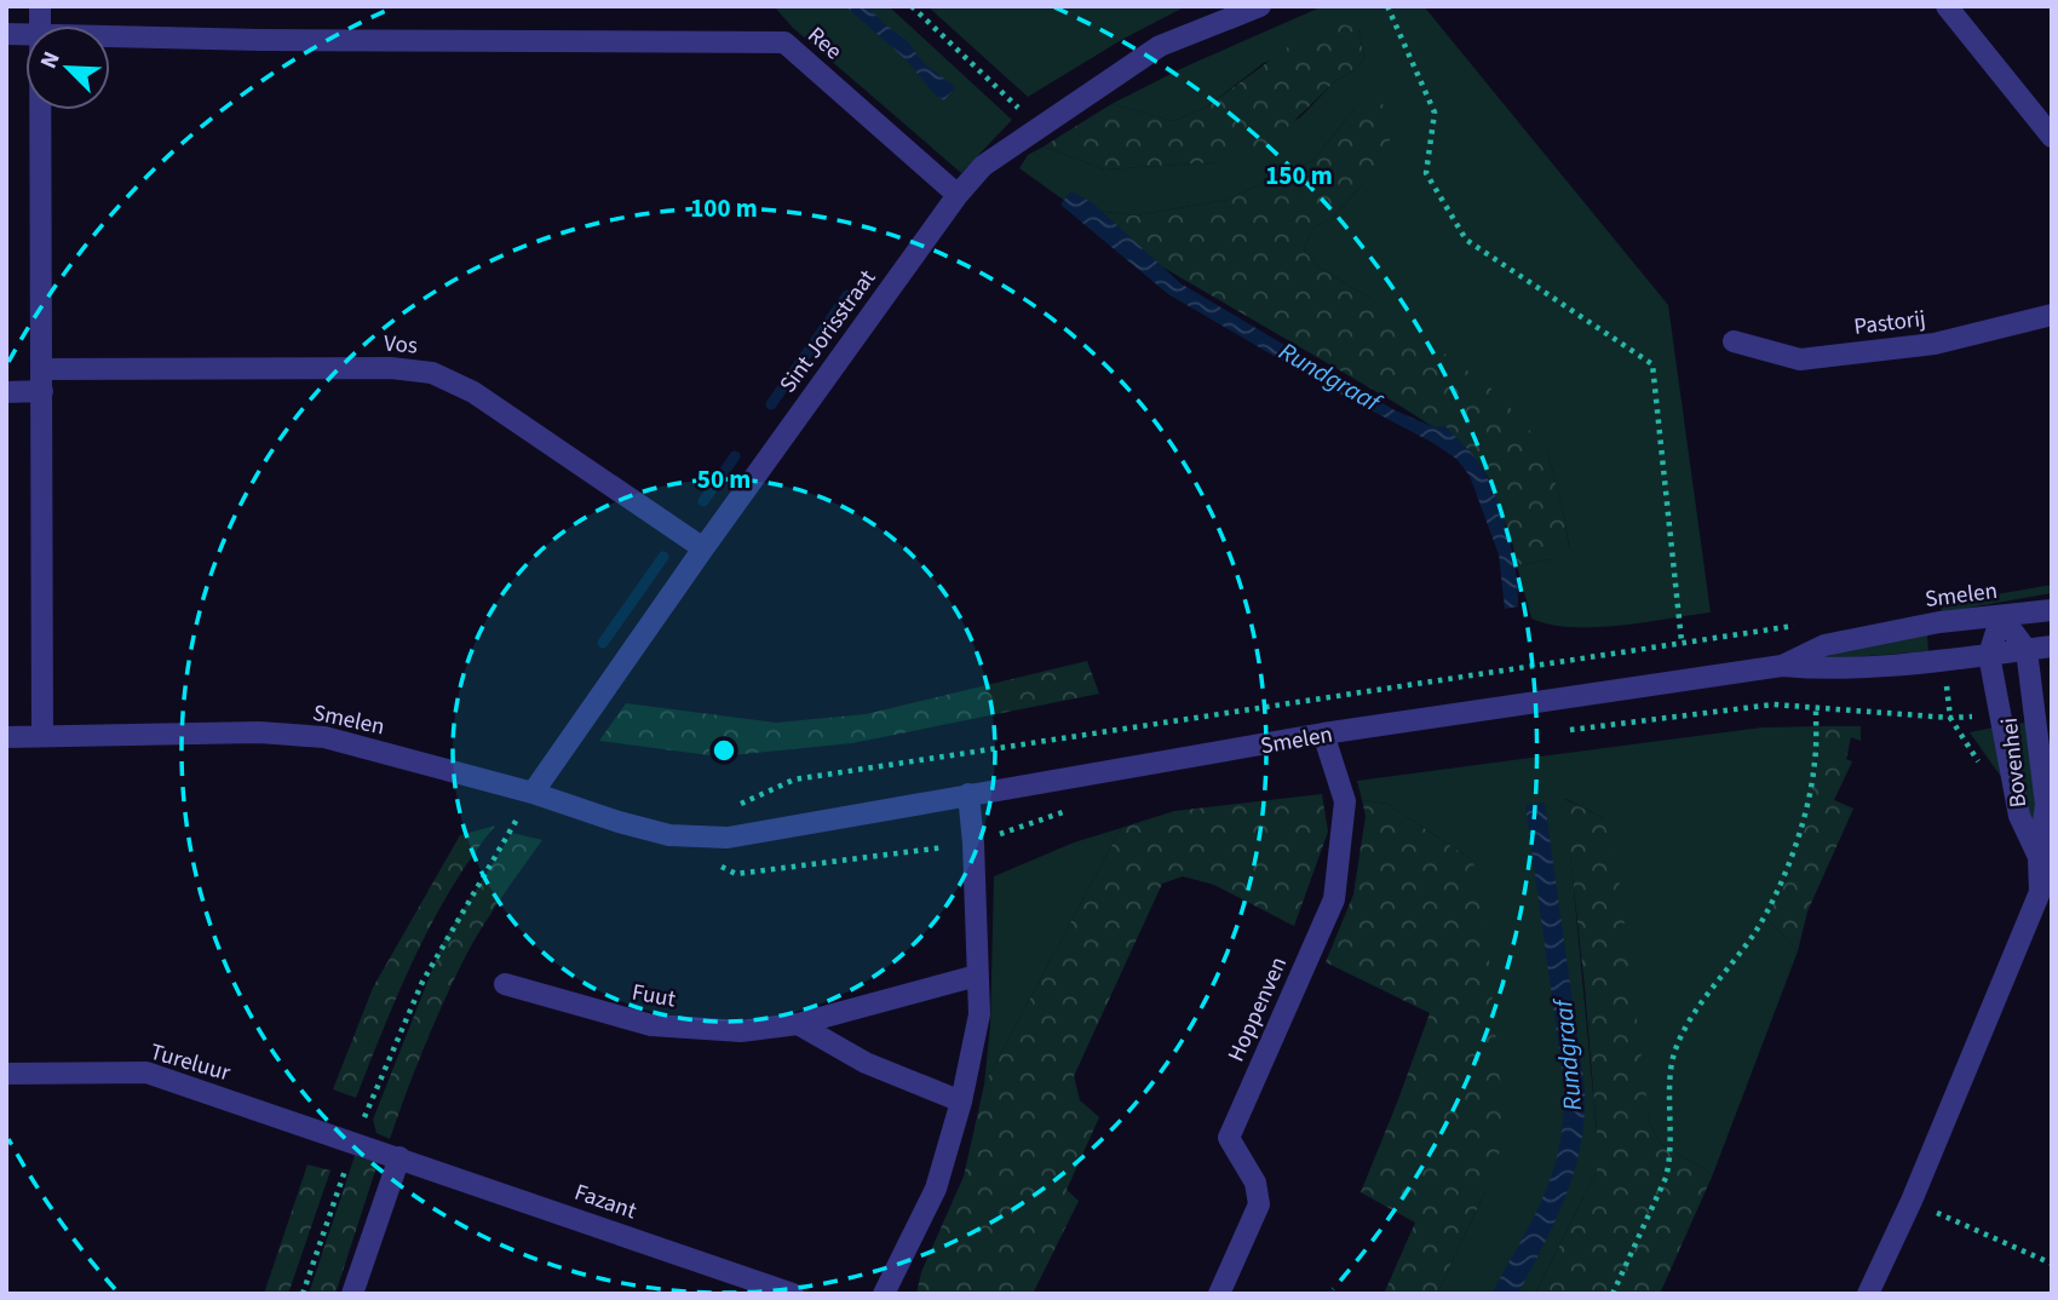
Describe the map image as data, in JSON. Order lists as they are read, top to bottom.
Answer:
{
  "streets": {
    "street": [
      "Ree",
      "Pastorij",
      "Sint Jorisstraat",
      "Vos",
      "Smelen",
      "Bovenhei",
      "Fuut",
      "Hoppenven",
      "Tureluur",
      "Fazant"
    ]
  },
  "crossings": [
    ["Ree", "Sint Jorisstraat"],
    ["Sint Jorisstraat", "Vos"],
    ["Sint Jorisstraat", "Smelen"],
    ["Smelen", "Bovenhei"],
    ["Smelen", "Hoppenven"],
    ["Tureluur", "Fazant"]
  ],
  "water": ["Rundgraaf"],
  "north": "top left",
  "rings": ["150 m", "100 m", "50 m"]
}
